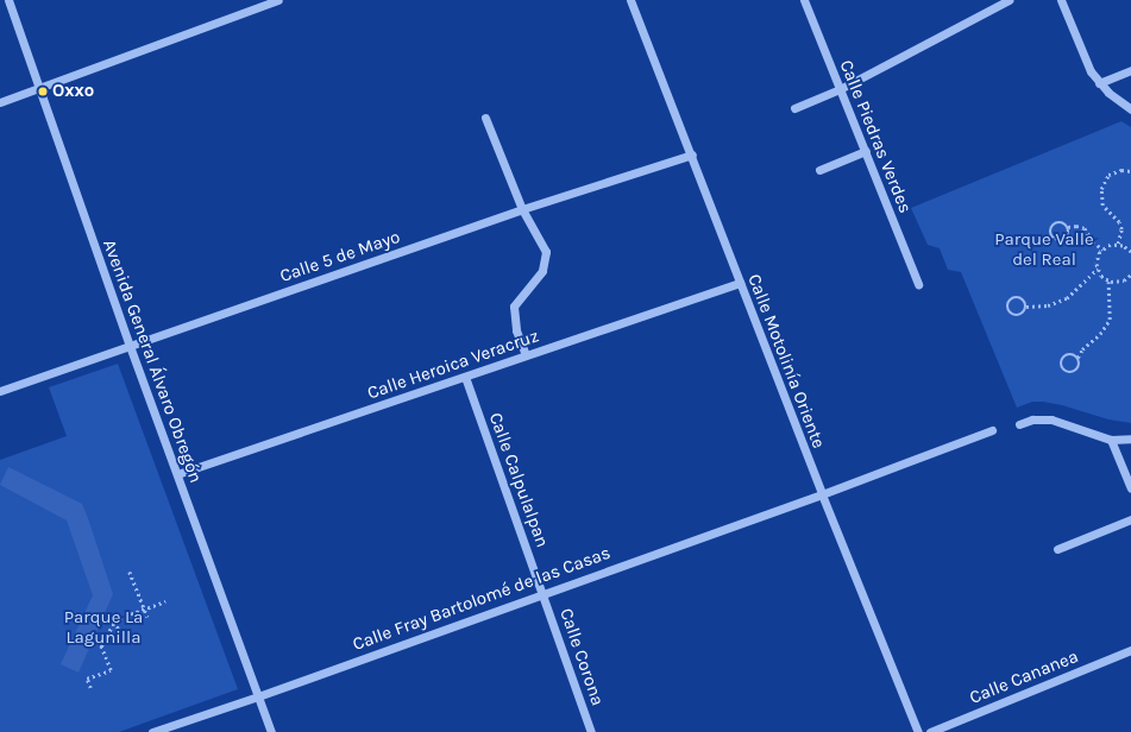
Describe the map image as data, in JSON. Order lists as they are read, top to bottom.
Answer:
{
  "streets": {
    "street": [
      "Calle Piedras Verdes",
      "Calle 5 de Mayo",
      "Avenida General Álvaro Obregón",
      "Calle Motolinía Oriente",
      "Calle Heroica Veracruz",
      "Calle Calpulalpan",
      "Calle Fray Bartolomé de las Casas",
      "Calle Corona",
      "Calle Cananea"
    ]
  },
  "crossings": [
    ["Calle 5 de Mayo", "Avenida General Álvaro Obregón"],
    ["Calle 5 de Mayo", "Calle Motolinía Oriente"],
    ["Avenida General Álvaro Obregón", "Calle Heroica Veracruz"],
    ["Avenida General Álvaro Obregón", "Calle Fray Bartolomé de las Casas"],
    ["Calle Motolinía Oriente", "Calle Heroica Veracruz"],
    ["Calle Motolinía Oriente", "Calle Fray Bartolomé de las Casas"],
    ["Calle Heroica Veracruz", "Calle Calpulalpan"],
    ["Calle Calpulalpan", "Calle Fray Bartolomé de las Casas"],
    ["Calle Calpulalpan", "Calle Corona"],
    ["Calle Fray Bartolomé de las Casas", "Calle Corona"]
  ],
  "parks": ["Parque Valle del Real", "Parque La Lagunilla"],
  "places": ["Oxxo"]
}
